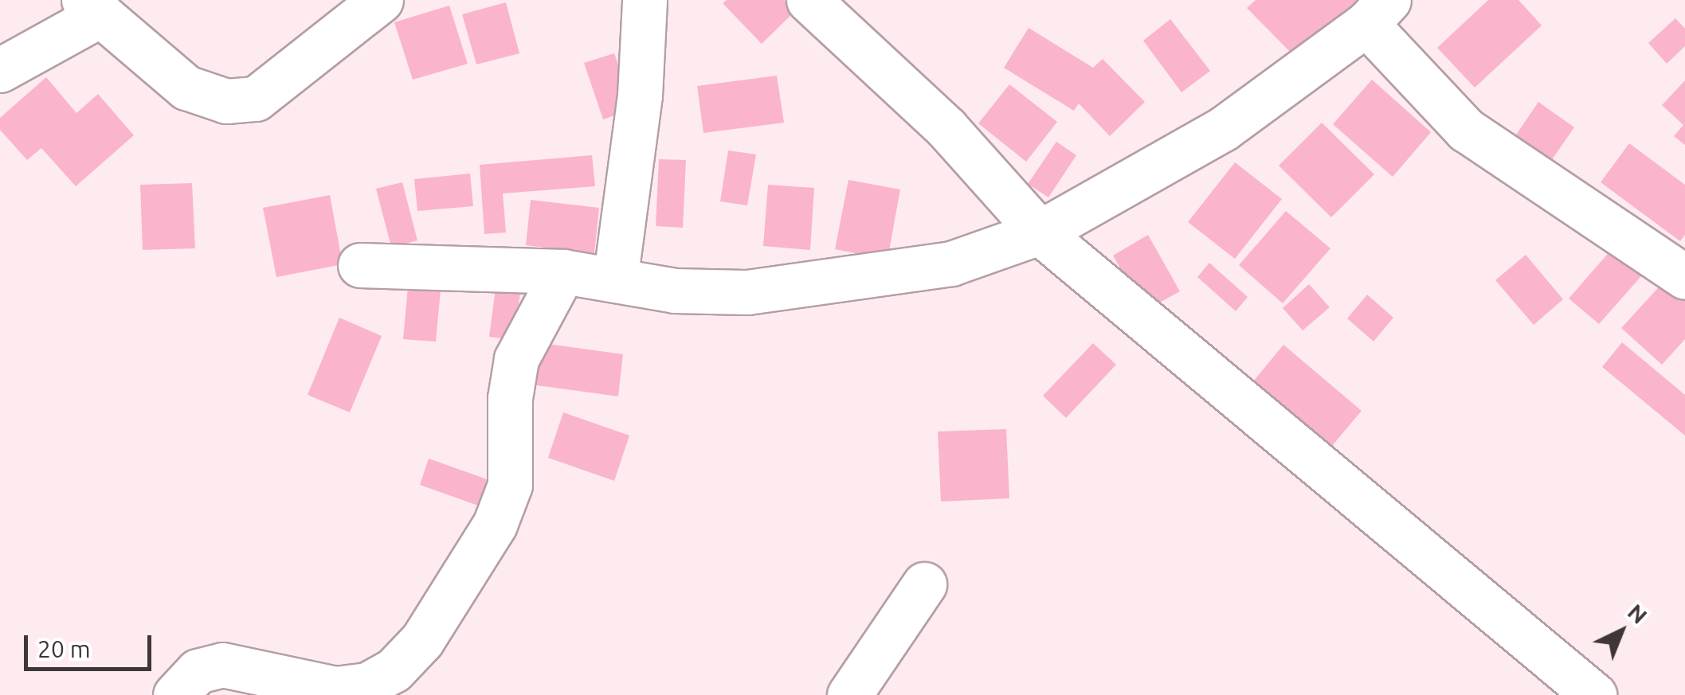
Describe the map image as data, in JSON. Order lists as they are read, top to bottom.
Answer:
{
  "scale_bar": "20 m",
  "north": "top right"
}
